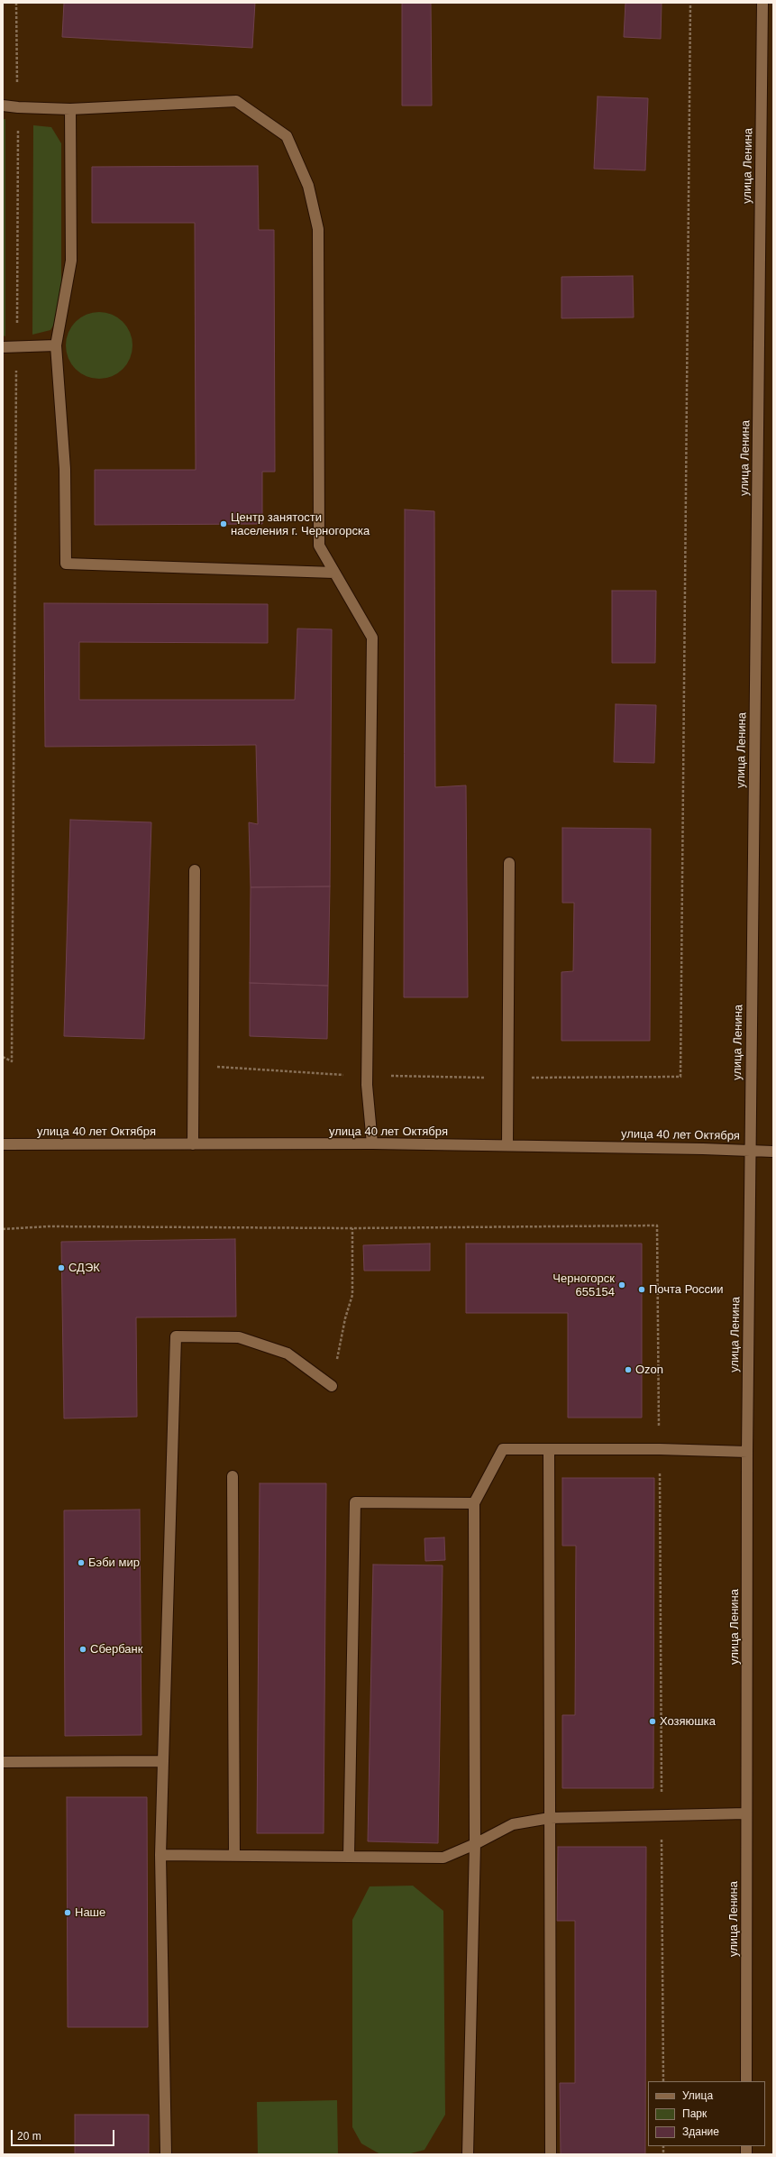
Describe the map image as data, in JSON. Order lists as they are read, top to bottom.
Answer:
{
  "streets": {
    "street": ["улица Ленина", "улица 40 лет Октября"]
  },
  "crossings": [
    ["улица Ленина", "улица 40 лет Октября"]
  ],
  "places": [
    "Центр занятости населения г. Черногорска",
    "СДЭК",
    "Черногорск 655154",
    "Почта России",
    "Ozon",
    "Бэби мир",
    "Сбербанк",
    "Хозяюшка",
    "Наше"
  ],
  "legend": ["Улица", "Парк", "Здание"],
  "scale_bar": "20 m"
}
